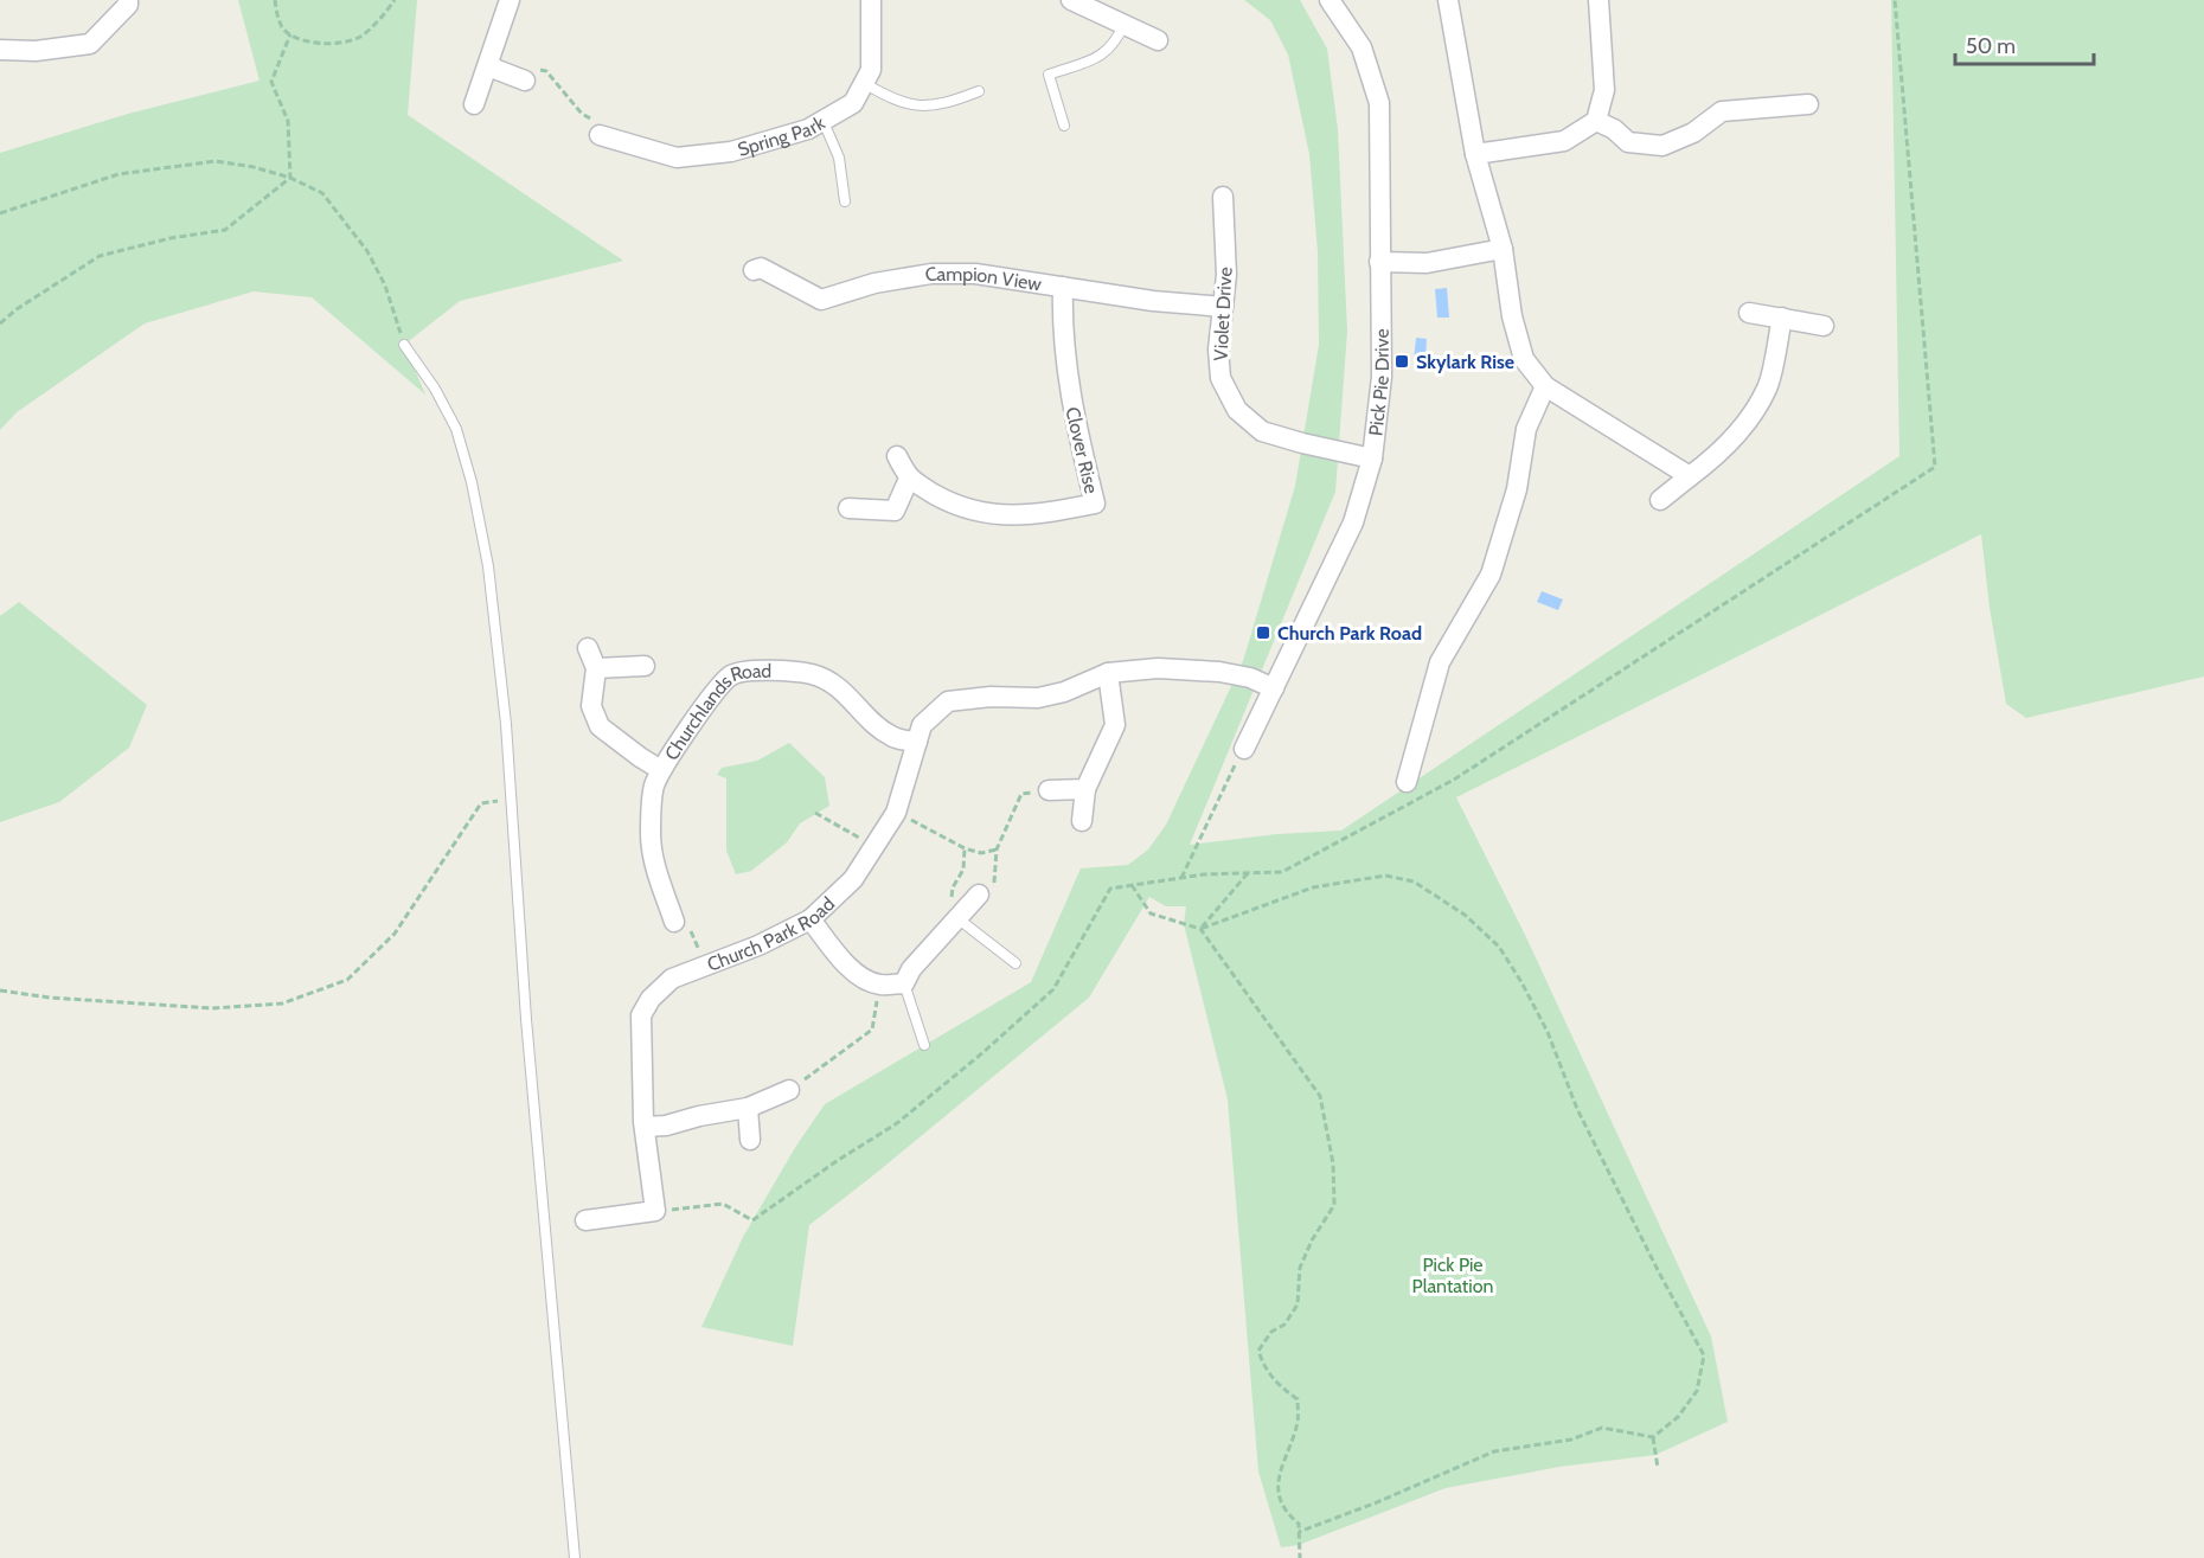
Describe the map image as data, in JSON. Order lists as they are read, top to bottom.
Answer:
{
  "streets": {
    "street": [
      "Spring Park",
      "Campion View",
      "Violet Drive",
      "Pick Pie Drive",
      "Clover Rise",
      "Churchlands Road",
      "Church Park Road"
    ]
  },
  "crossings": [
    ["Campion View", "Violet Drive"],
    ["Campion View", "Clover Rise"],
    ["Violet Drive", "Pick Pie Drive"],
    ["Pick Pie Drive", "Church Park Road"],
    ["Churchlands Road", "Church Park Road"]
  ],
  "parks": ["Pick Pie Plantation"],
  "places": {
    "transit": ["Skylark Rise", "Church Park Road"]
  },
  "scale_bar": "50 m"
}
